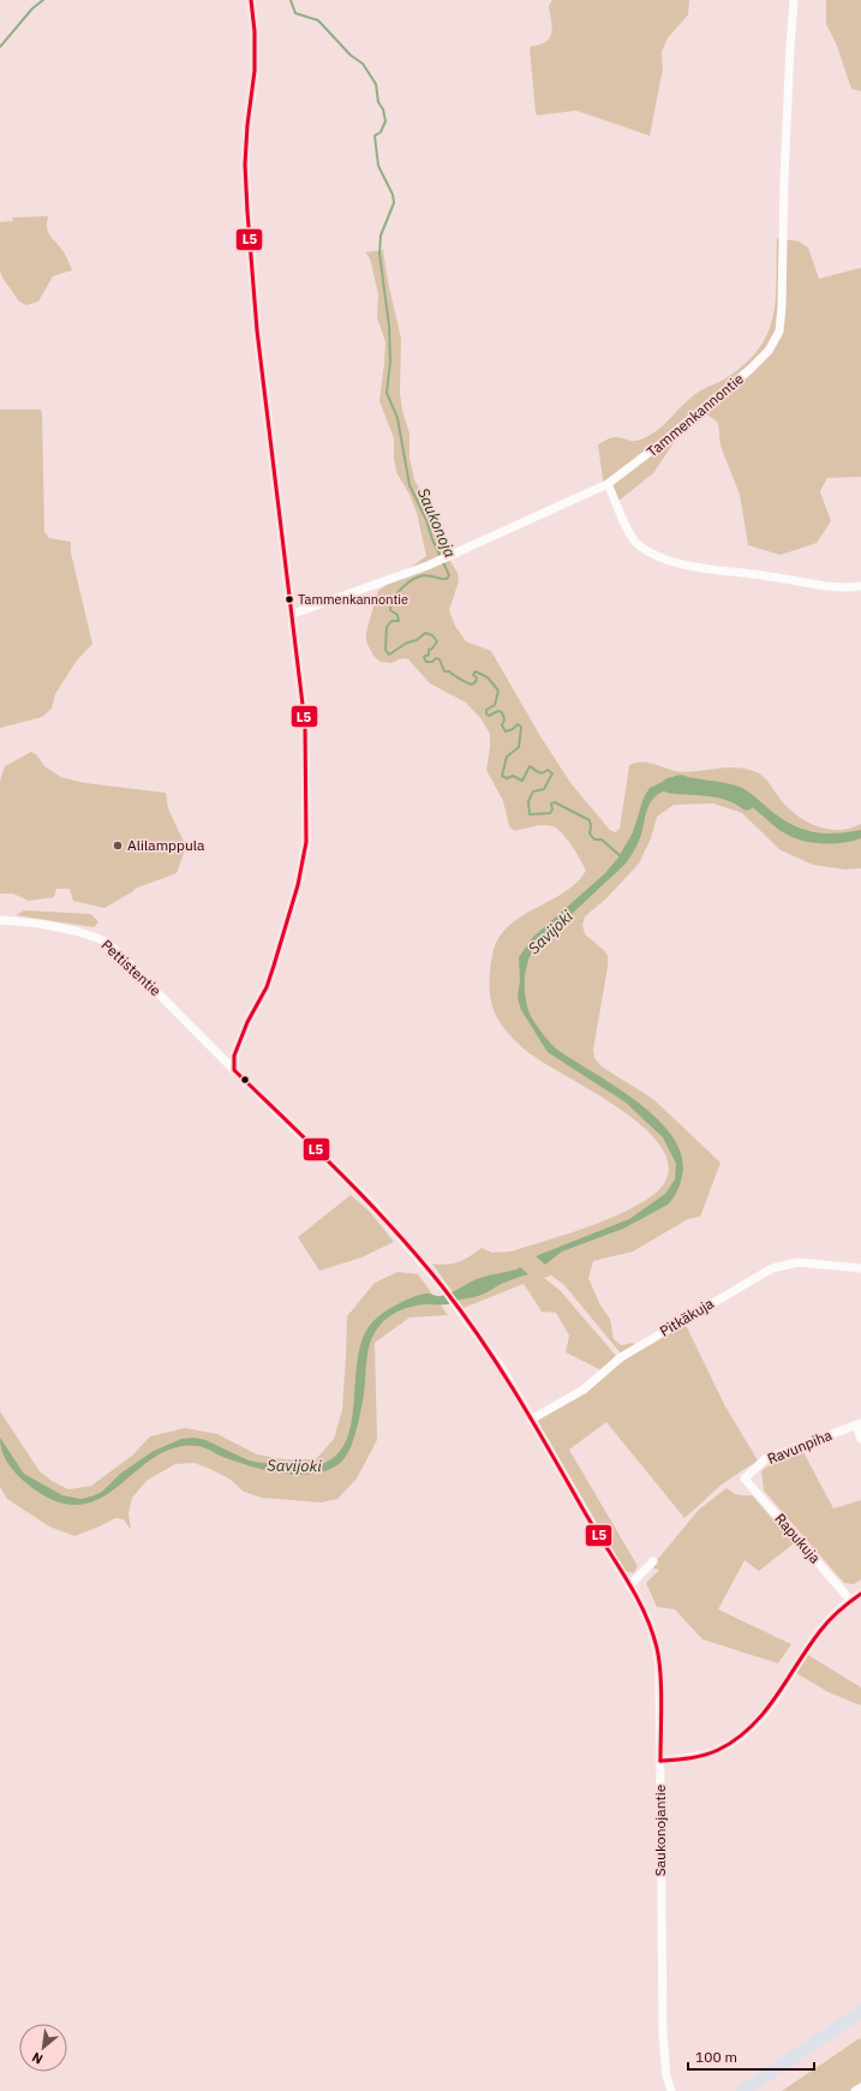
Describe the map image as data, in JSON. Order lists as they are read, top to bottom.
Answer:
{
  "streets": {
    "street": [
      "Tammenkannontie",
      "Pettistentie",
      "Pitkäkuja",
      "Ravunpiha",
      "Rapukuja",
      "Saukonojantie"
    ]
  },
  "crossings": [
    ["Pettistentie", "Saukonojantie"],
    ["Pitkäkuja", "Saukonojantie"],
    ["Ravunpiha", "Rapukuja"]
  ],
  "water": ["Saukonoja", "Savijoki"],
  "places": ["Tammenkannontie", "Alilamppula"],
  "lines": ["transit line L5"],
  "scale_bar": "100 m",
  "north": "bottom left"
}
